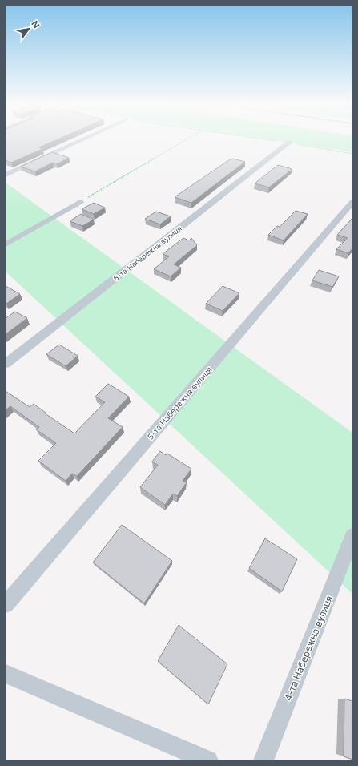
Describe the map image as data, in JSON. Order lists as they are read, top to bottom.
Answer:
{
  "streets": {
    "street": ["6-та Набережна вулиця", "5-та Набережна вулиця", "4-та Набережна вулиця"]
  },
  "north": "top right"
}
